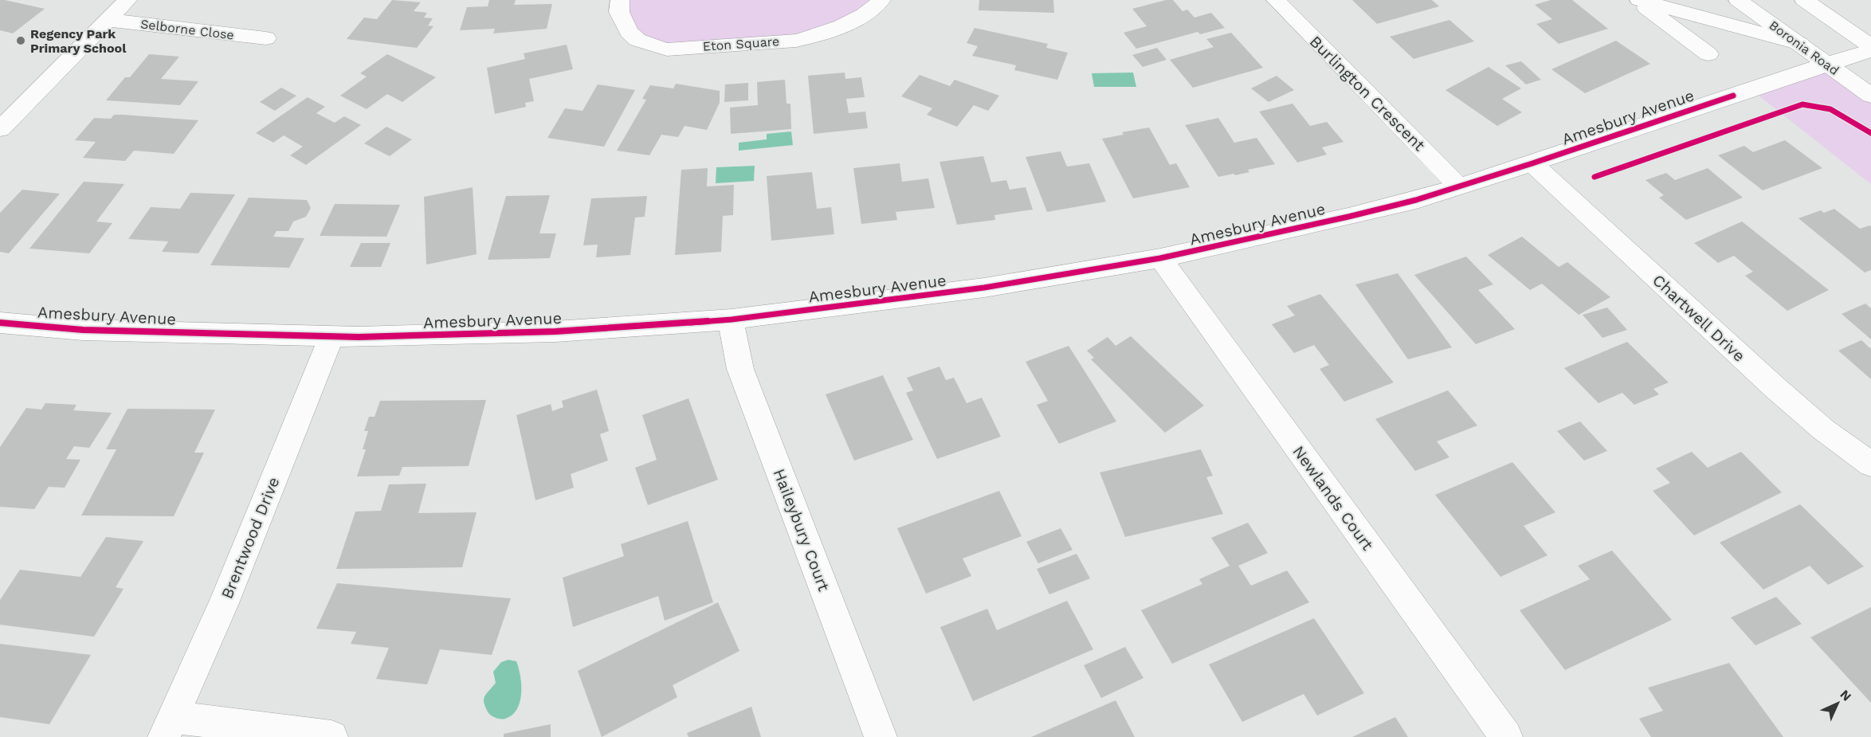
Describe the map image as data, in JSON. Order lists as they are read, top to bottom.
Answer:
{
  "streets": {
    "street": [
      "Selborne Close",
      "Eton Square",
      "Boronia Road",
      "Burlington Crescent",
      "Amesbury Avenue",
      "Chartwell Drive",
      "Newlands Court",
      "Haileybury Court",
      "Brentwood Drive"
    ]
  },
  "crossings": [
    ["Boronia Road", "Amesbury Avenue"],
    ["Burlington Crescent", "Amesbury Avenue"],
    ["Amesbury Avenue", "Chartwell Drive"],
    ["Amesbury Avenue", "Newlands Court"],
    ["Amesbury Avenue", "Haileybury Court"],
    ["Amesbury Avenue", "Brentwood Drive"]
  ],
  "places": ["Regency Park Primary School"],
  "north": "top right"
}
